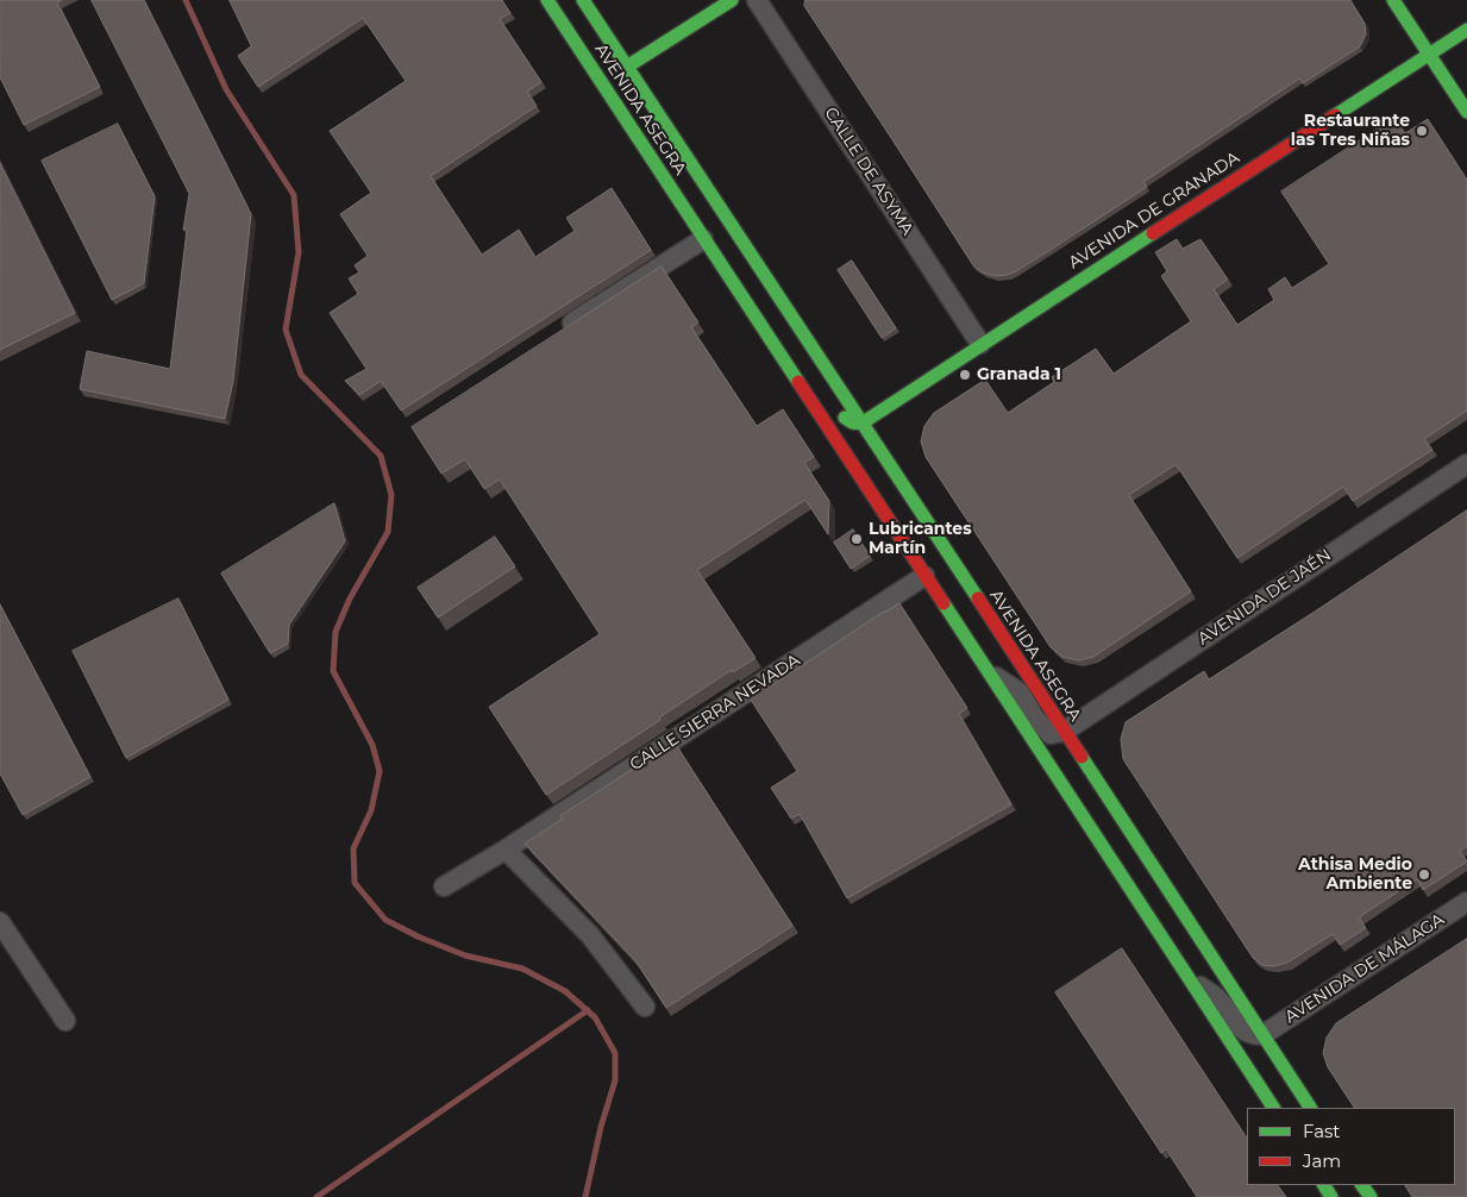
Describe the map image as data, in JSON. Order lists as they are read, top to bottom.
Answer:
{
  "streets": {
    "street": [
      "AVENIDA ASEGRA",
      "CALLE DE ASYMA",
      "AVENIDA DE GRANADA",
      "AVENIDA DE JAÉN",
      "CALLE SIERRA NEVADA",
      "AVENIDA DE MÁLAGA"
    ]
  },
  "crossings": [
    ["AVENIDA ASEGRA", "AVENIDA DE GRANADA"],
    ["AVENIDA ASEGRA", "AVENIDA DE JAÉN"],
    ["AVENIDA ASEGRA", "CALLE SIERRA NEVADA"],
    ["AVENIDA ASEGRA", "AVENIDA DE MÁLAGA"],
    ["CALLE DE ASYMA", "AVENIDA DE GRANADA"]
  ],
  "places": [
    "Restaurante las Tres Niñas",
    "Granada 1",
    "Lubricantes Martín",
    "Athisa Medio Ambiente"
  ],
  "legend": ["Fast", "Jam"]
}
